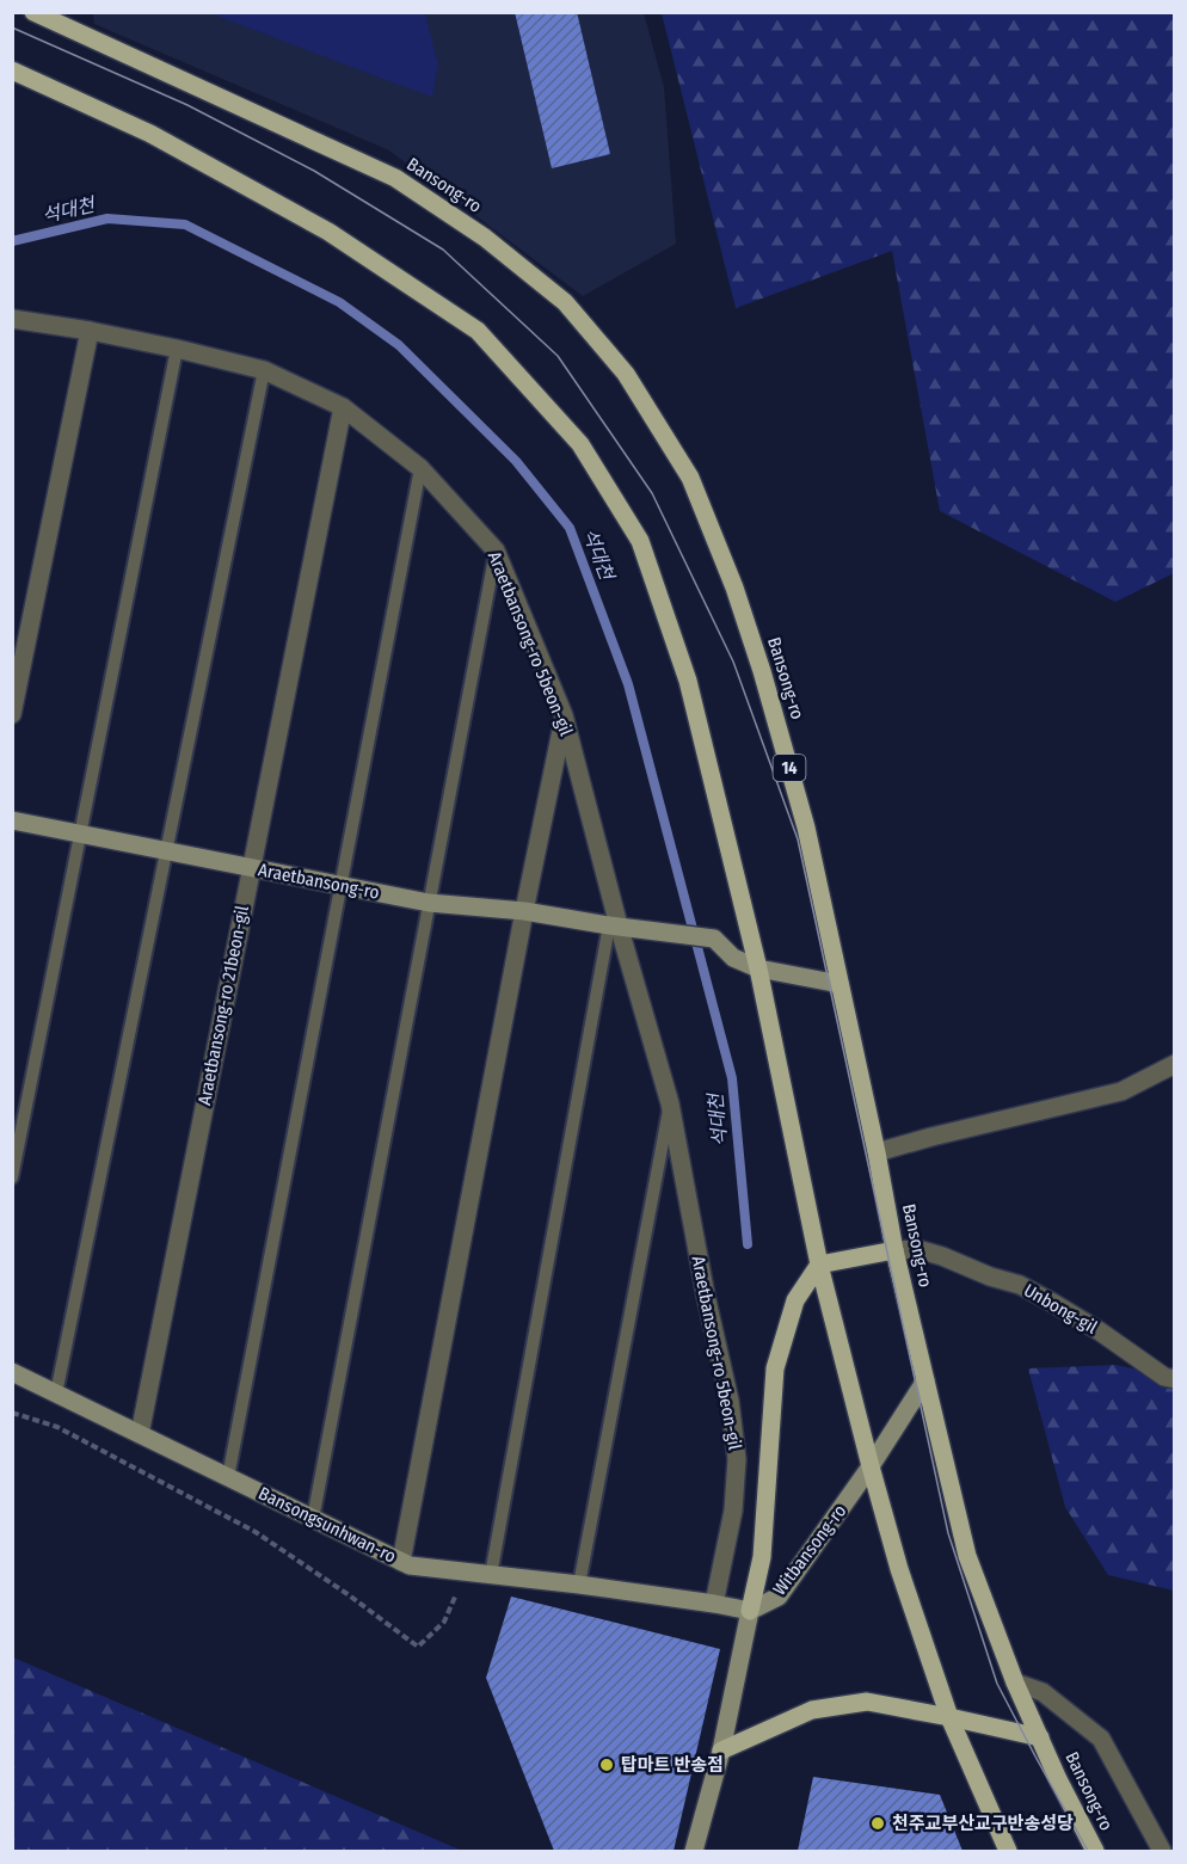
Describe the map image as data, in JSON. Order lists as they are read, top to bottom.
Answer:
{
  "streets": {
    "main road": [
      "Bansong-ro",
      "14",
      "Araetbansong-ro",
      "Bansongsunhwan-ro",
      "Witbansong-ro"
    ],
    "street": ["Araetbansong-ro 5beon-gil", "Araetbansong-ro 21beon-gil", "Unbong-gil"]
  },
  "crossings": [
    ["Bansong-ro", "Unbong-gil"],
    ["Bansong-ro", "Witbansong-ro"],
    ["Araetbansong-ro 5beon-gil", "Araetbansong-ro"],
    ["Araetbansong-ro 5beon-gil", "Araetbansong-ro 21beon-gil"],
    ["Araetbansong-ro 5beon-gil", "Bansongsunhwan-ro"],
    ["Araetbansong-ro", "Araetbansong-ro 21beon-gil"],
    ["Araetbansong-ro 21beon-gil", "Bansongsunhwan-ro"],
    ["Bansongsunhwan-ro", "Witbansong-ro"]
  ],
  "water": ["석대천"],
  "places": ["탑마트 반송점", "천주교부산교구반송성당"]
}
